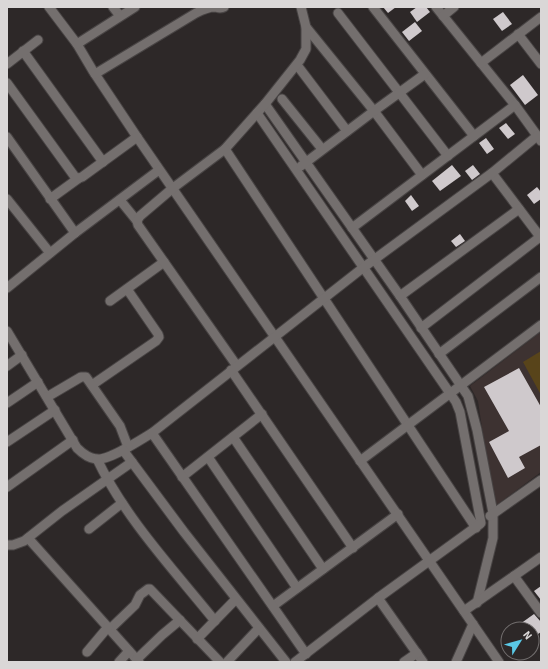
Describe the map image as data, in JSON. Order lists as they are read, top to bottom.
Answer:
{
  "north": "top right"
}
